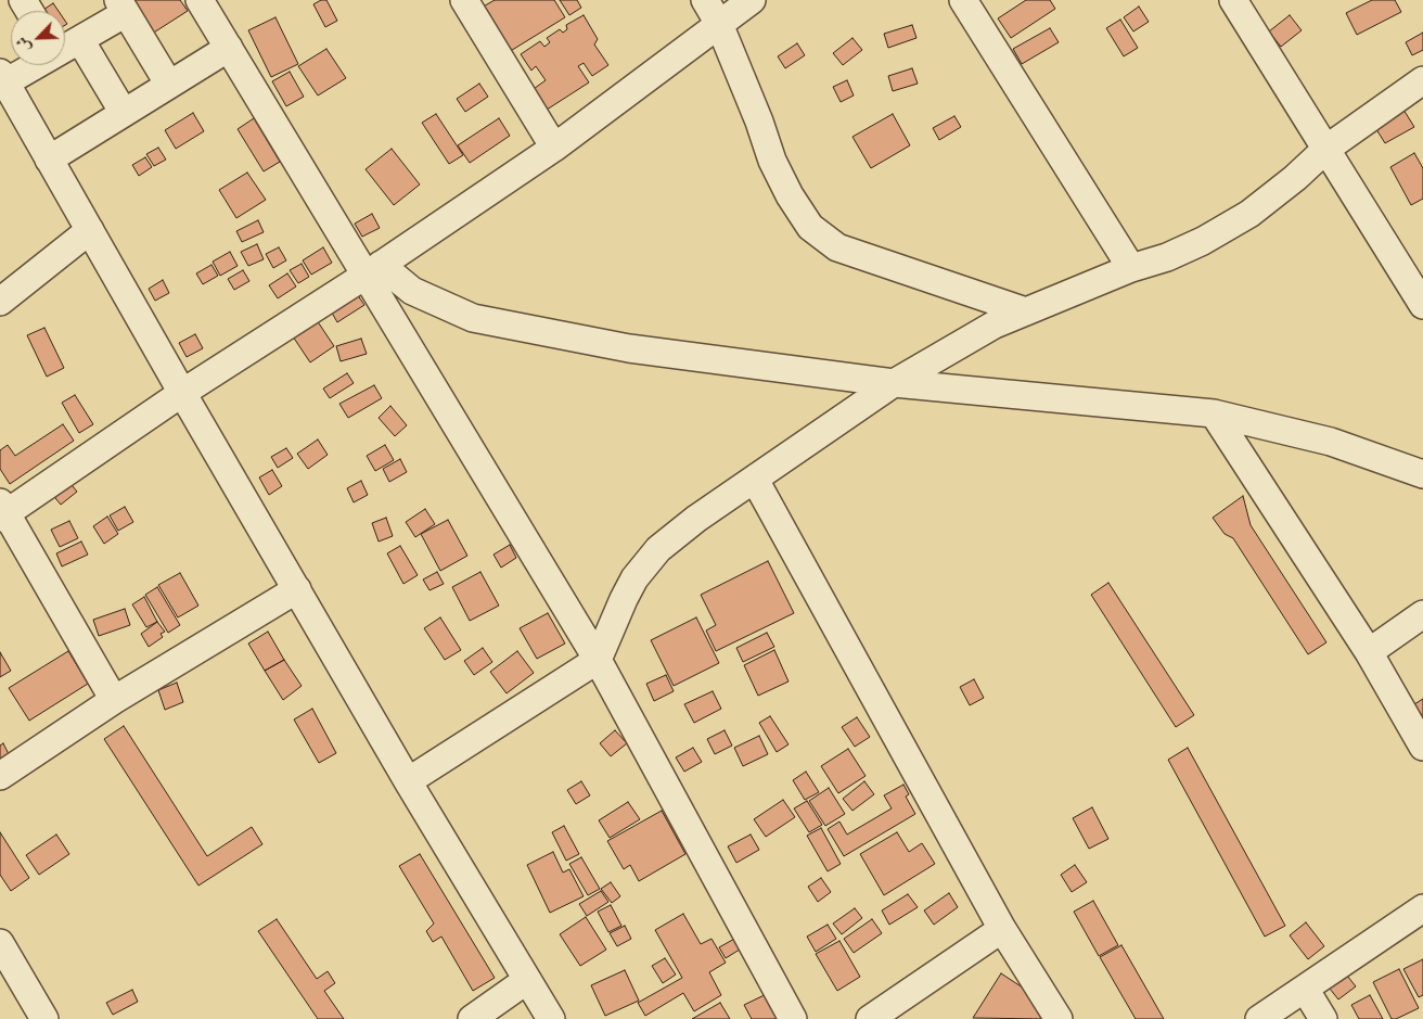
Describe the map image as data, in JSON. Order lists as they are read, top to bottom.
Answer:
{
  "north": "bottom left"
}
